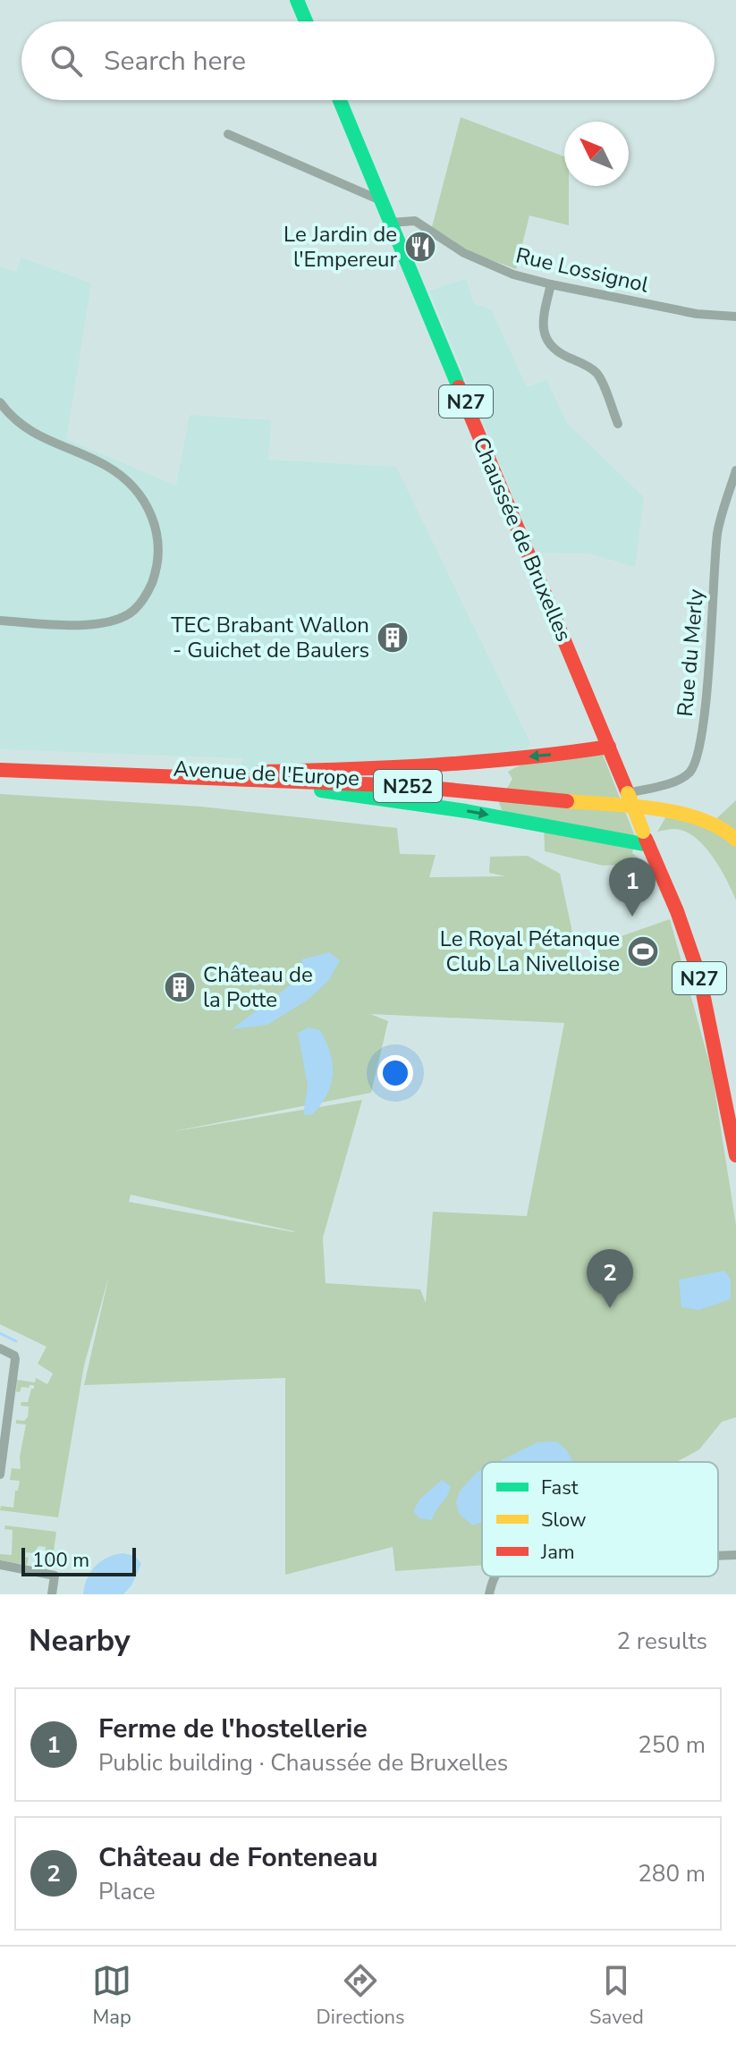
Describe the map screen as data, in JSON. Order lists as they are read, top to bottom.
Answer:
{
  "streets": {
    "main road": [
      "N27",
      "Chaussée de Bruxelles",
      "Avenue de l'Europe",
      "N252"
    ],
    "street": ["Rue Lossignol", "Rue du Merly"]
  },
  "crossings": [
    ["Rue Lossignol", "Chaussée de Bruxelles"],
    ["N27", "Chaussée de Bruxelles"],
    ["N27", "Rue du Merly"],
    ["Chaussée de Bruxelles", "Rue du Merly"]
  ],
  "places": {
    "restaurant": ["Le Jardin de l'Empereur"],
    "building": ["TEC Brabant Wallon - Guichet de Baulers", "Château de la Potte"],
    "sports": ["Le Royal Pétanque Club La Nivelloise"]
  },
  "legend": ["Fast", "Slow", "Jam"],
  "scale_bar": "100 m",
  "north": "top left",
  "page": {
    "search": "Search here",
    "pins": ["1", "2"],
    "scale": "100 m",
    "heading": ["Nearby", "2 results"],
    "list": [
      {
        "mark": "1",
        "name": "Ferme de l'hostellerie",
        "note": "Public building · Chaussée de Bruxelles",
        "value": "250 m"
      },
      {
        "mark": "2",
        "name": "Château de Fonteneau",
        "note": "Place",
        "value": "280 m"
      }
    ],
    "nav": ["Map", "Directions", "Saved"]
  }
}
